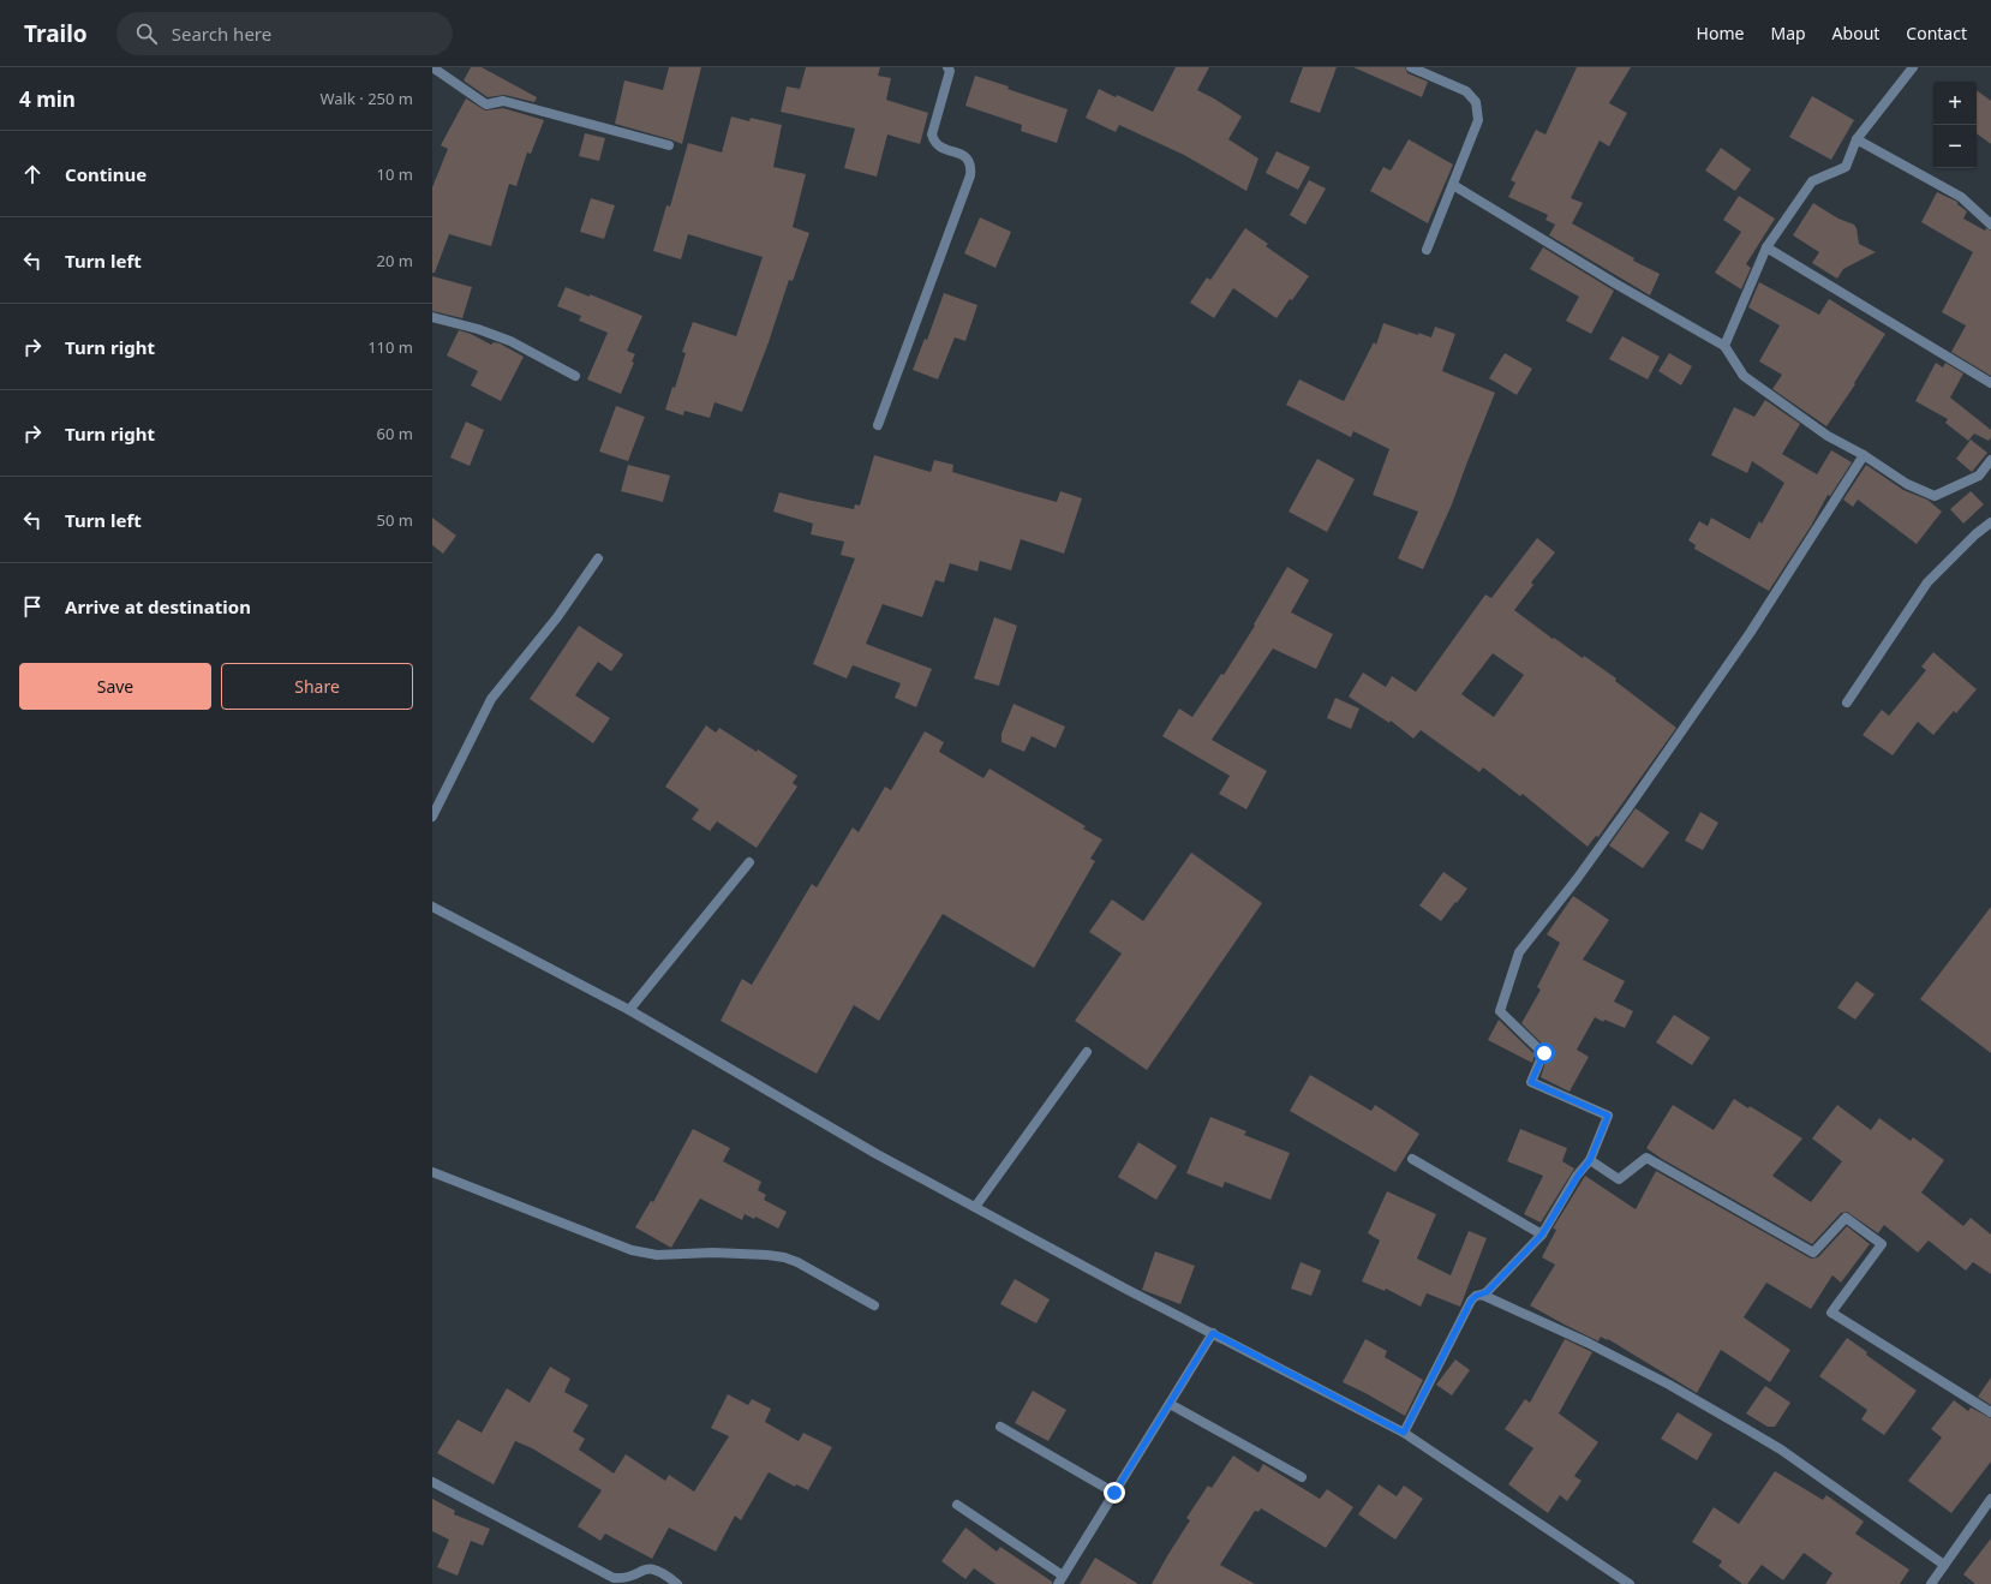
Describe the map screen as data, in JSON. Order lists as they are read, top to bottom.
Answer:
{
  "page": {
    "header": "Trailo",
    "search": "Search here",
    "nav": [
      "Home",
      "Map",
      "About",
      "Contact"
    ],
    "heading": ["4 min", "Walk · 250 m"],
    "map_buttons": ["+", "−"],
    "list": [
      ["Continue", "10 m"],
      ["Turn left", "20 m"],
      ["Turn right", "110 m"],
      ["Turn right", "60 m"],
      ["Turn left", "50 m"],
      "Arrive at destination"
    ],
    "buttons": ["Save", "Share"]
  }
}
